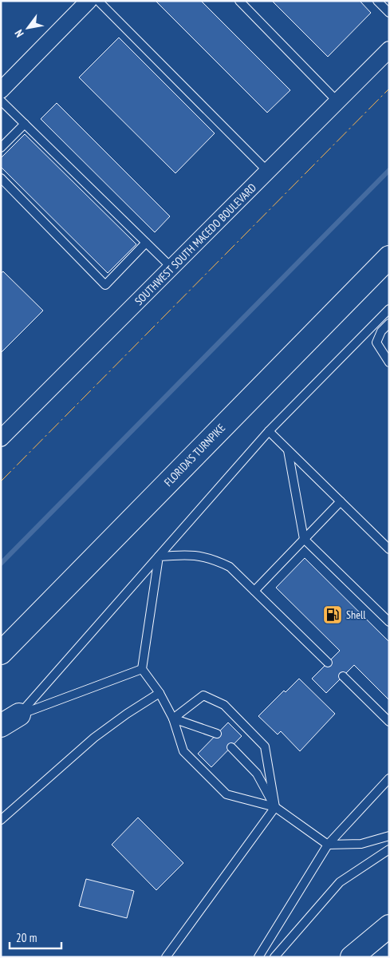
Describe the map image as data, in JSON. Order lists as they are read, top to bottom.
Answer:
{
  "streets": {
    "highway": ["FLORIDA'S TURNPIKE"],
    "street": ["SOUTHWEST SOUTH MACEDO BOULEVARD"]
  },
  "places": {
    "fuel station": ["Shell"]
  },
  "scale_bar": "20 m",
  "north": "bottom left"
}
